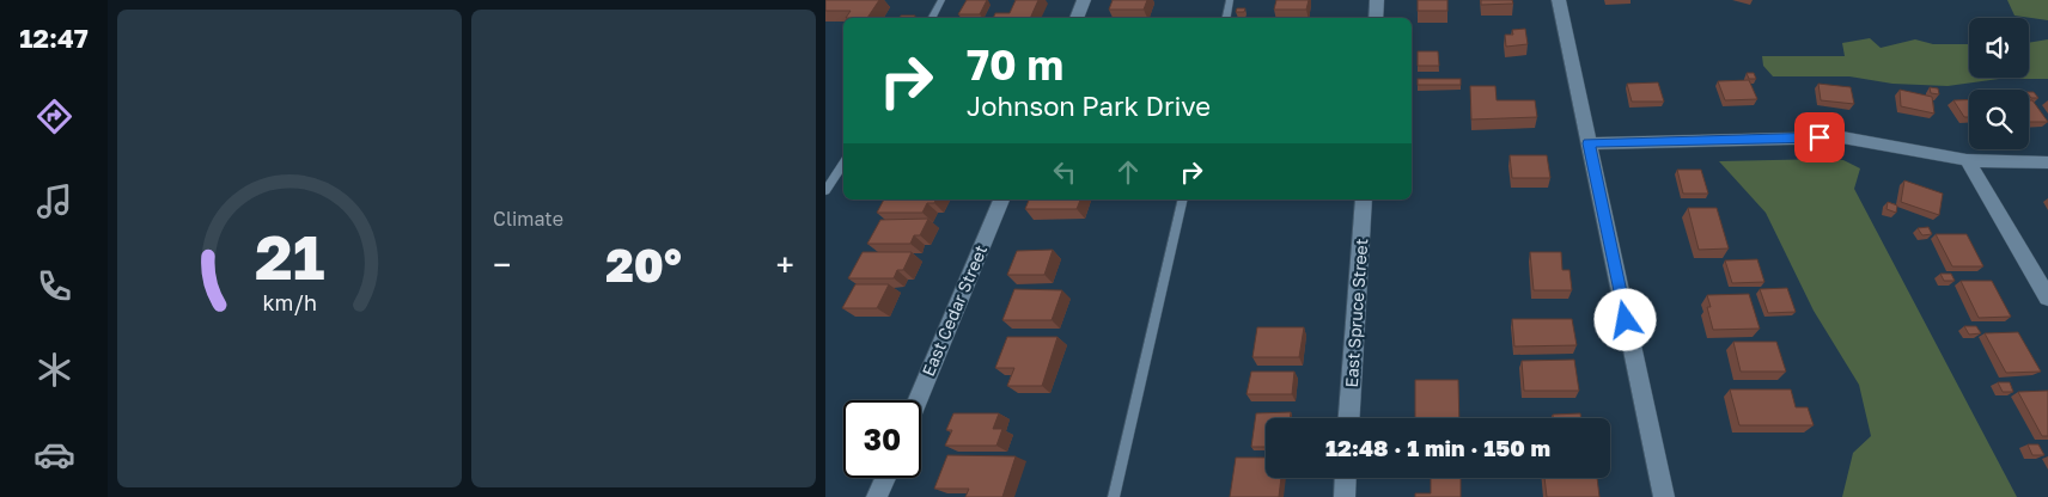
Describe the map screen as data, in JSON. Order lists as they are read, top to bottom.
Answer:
{
  "streets": {
    "street": ["East Cedar Street", "East Spruce Street"]
  },
  "page": {
    "tabs": "12:47",
    "tile": "Climate",
    "turn": ["70 m", "Johnson Park Drive"],
    "heat": ["−", "20°", "+"],
    "limit": "30",
    "trip": "12:48 · 1 min · 150 m",
    "gauge": ["21", "km/h"]
  }
}
